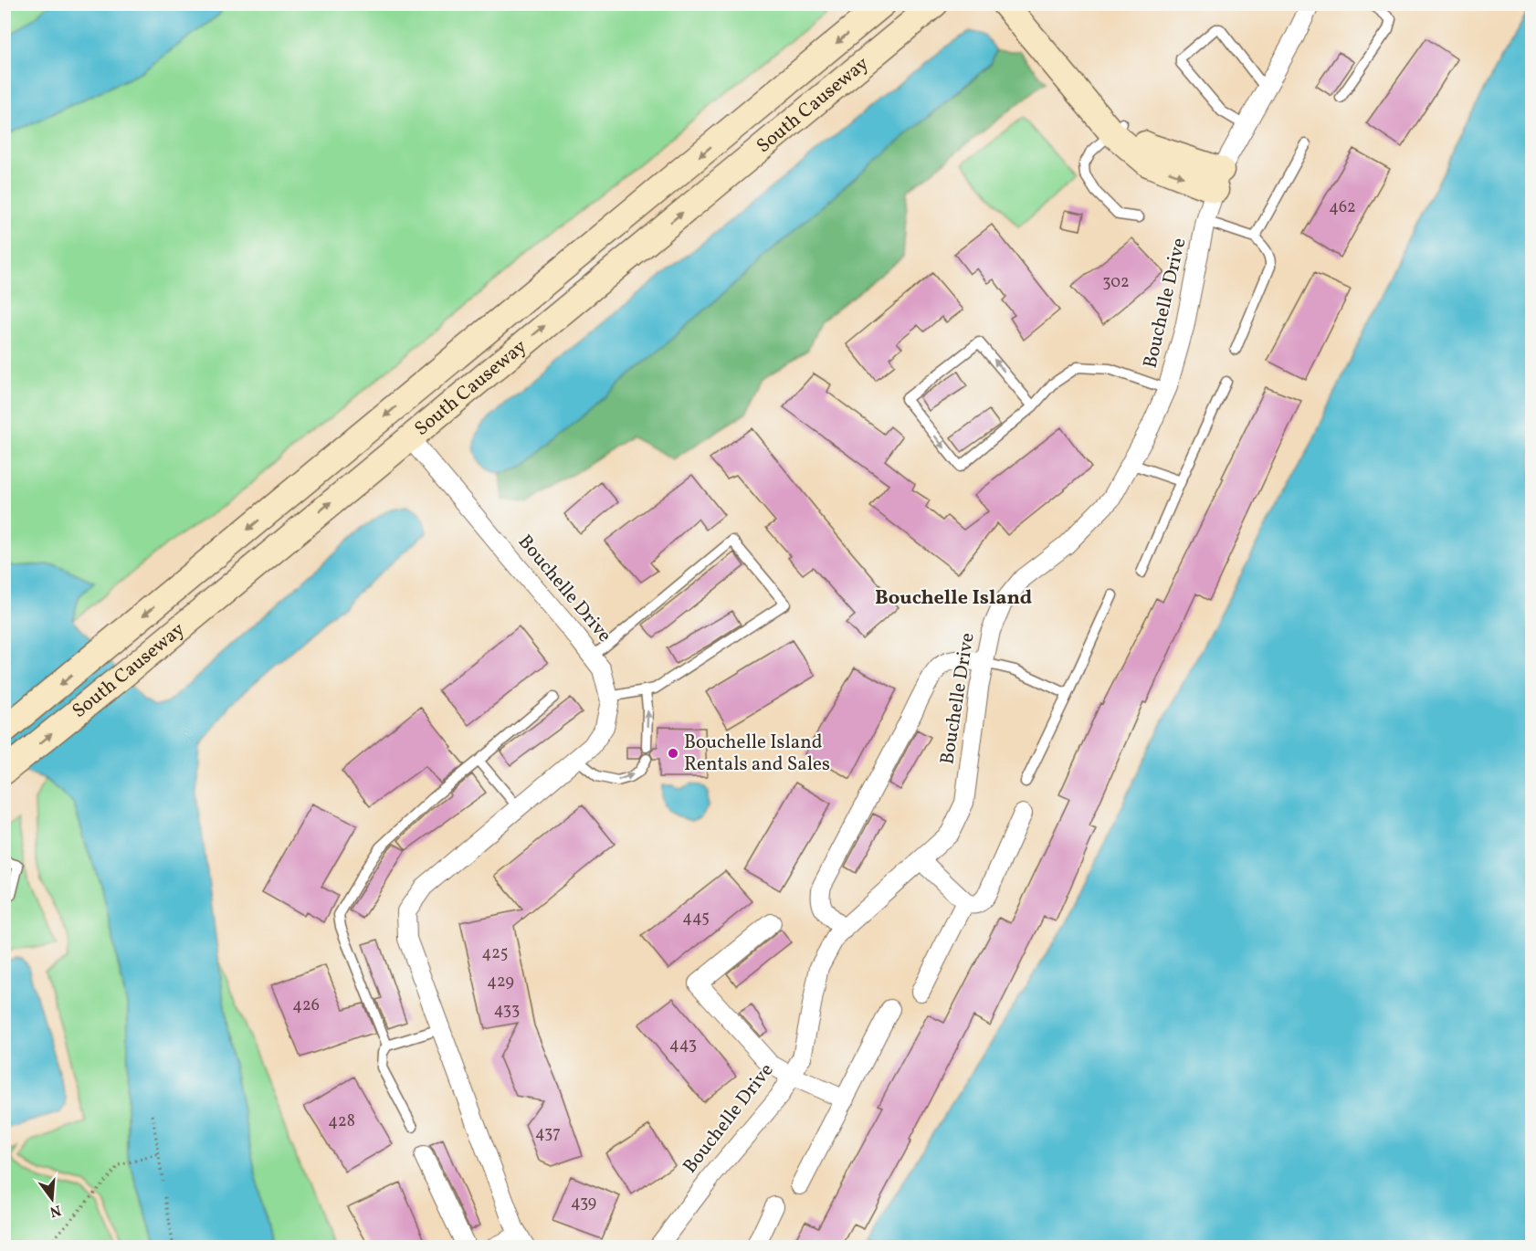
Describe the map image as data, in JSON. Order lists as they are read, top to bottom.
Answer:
{
  "streets": {
    "main road": ["South Causeway"],
    "street": ["Bouchelle Drive"]
  },
  "crossings": [
    ["South Causeway", "Bouchelle Drive"]
  ],
  "districts": ["Bouchelle Island"],
  "places": ["Bouchelle Island Rentals and Sales"],
  "house_numbers": [
    "462",
    "302",
    "445",
    "425",
    "429",
    "426",
    "433",
    "443",
    "428",
    "437",
    "439"
  ],
  "north": "bottom"
}
